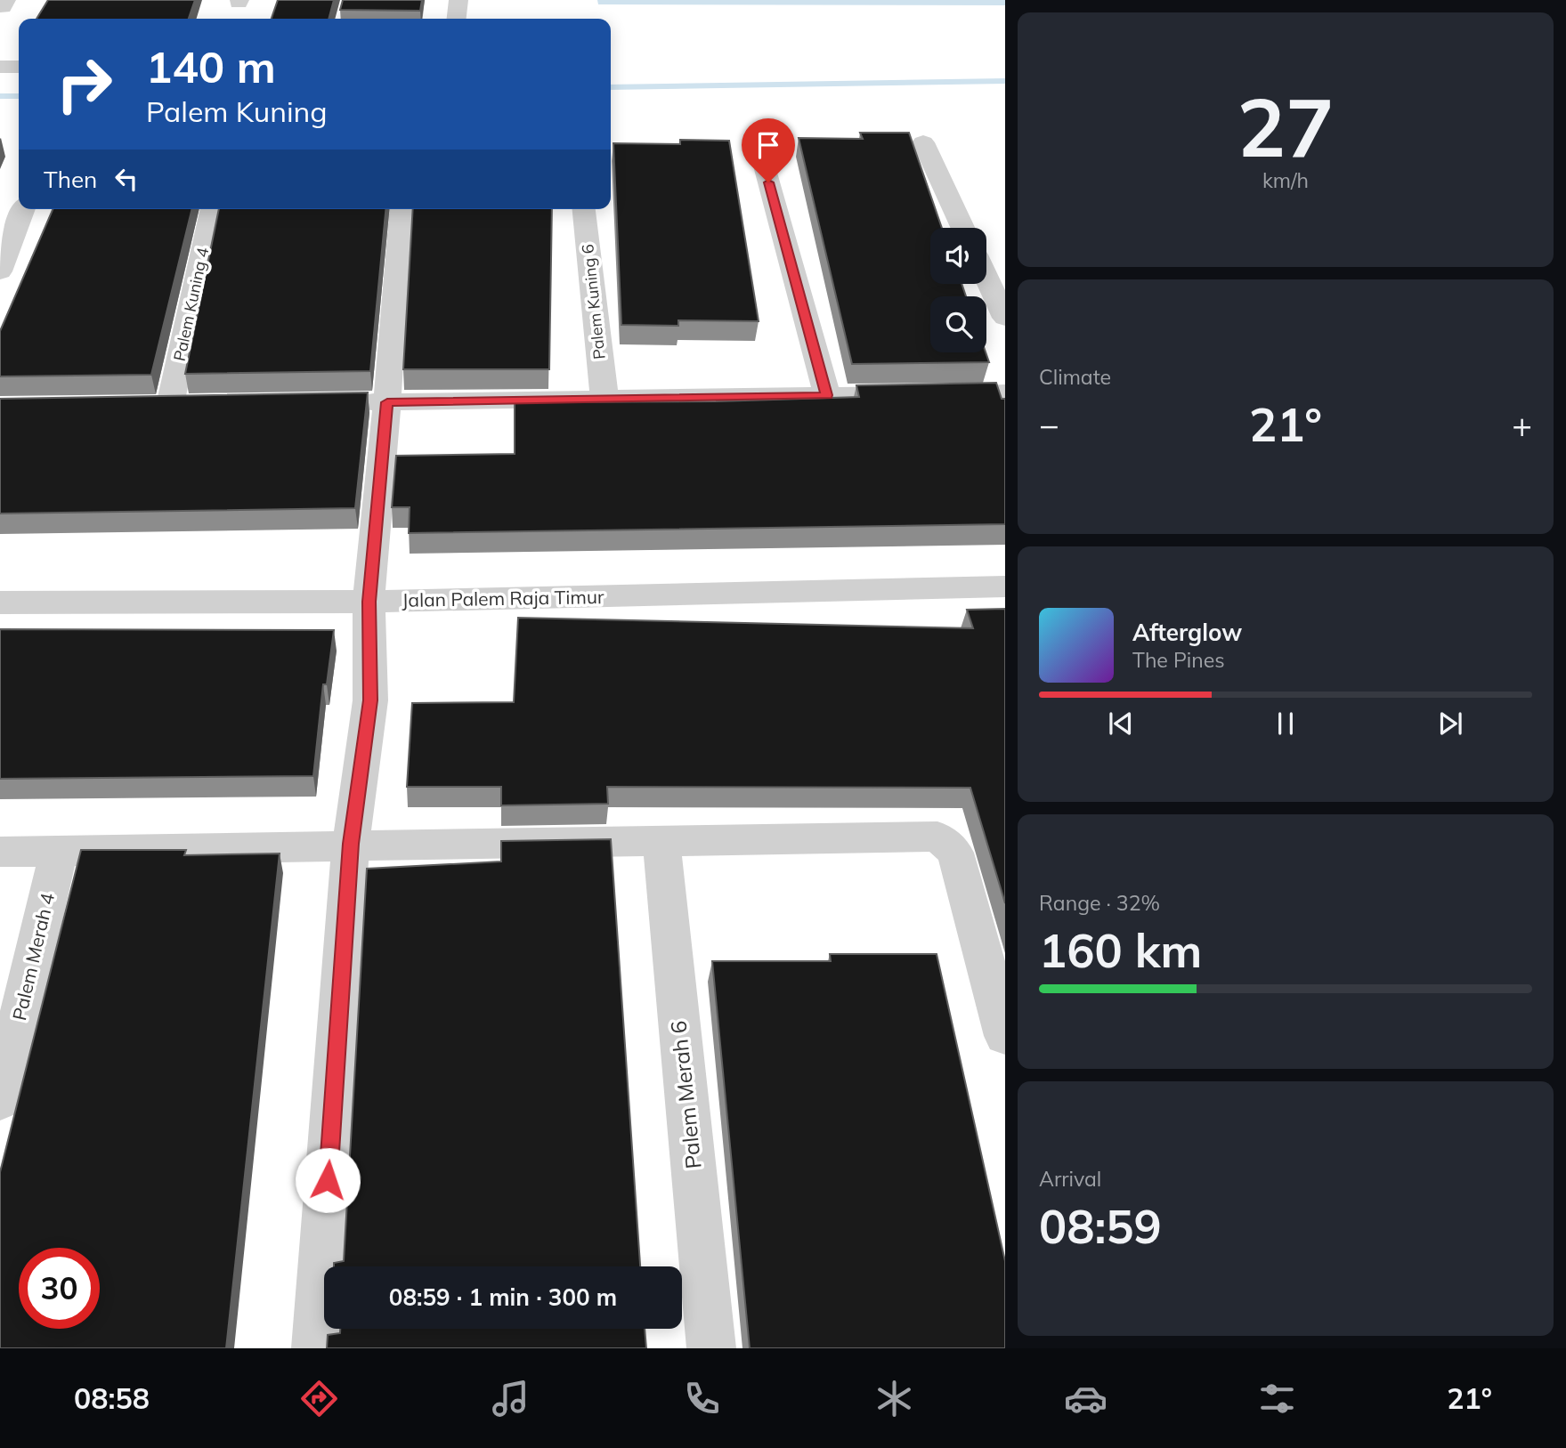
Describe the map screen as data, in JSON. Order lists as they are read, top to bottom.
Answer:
{
  "streets": {
    "street": [
      "Palem Kuning 6",
      "Palem Kuning 4",
      "Jalan Palem Raja Timur",
      "Palem Merah 4",
      "Palem Merah 6"
    ]
  },
  "page": {
    "tile": [
      ["27", "km/h"],
      "Climate",
      ["Range · 32%", "160 km"],
      ["Arrival", "08:59"]
    ],
    "turn": ["140 m", "Palem Kuning"],
    "then": "Then",
    "heat": ["−", "21°", "+"],
    "song": ["Afterglow", "The Pines"],
    "limit": "30",
    "trip": "08:59 · 1 min · 300 m",
    "tabs": ["08:58", "21°"]
  }
}
